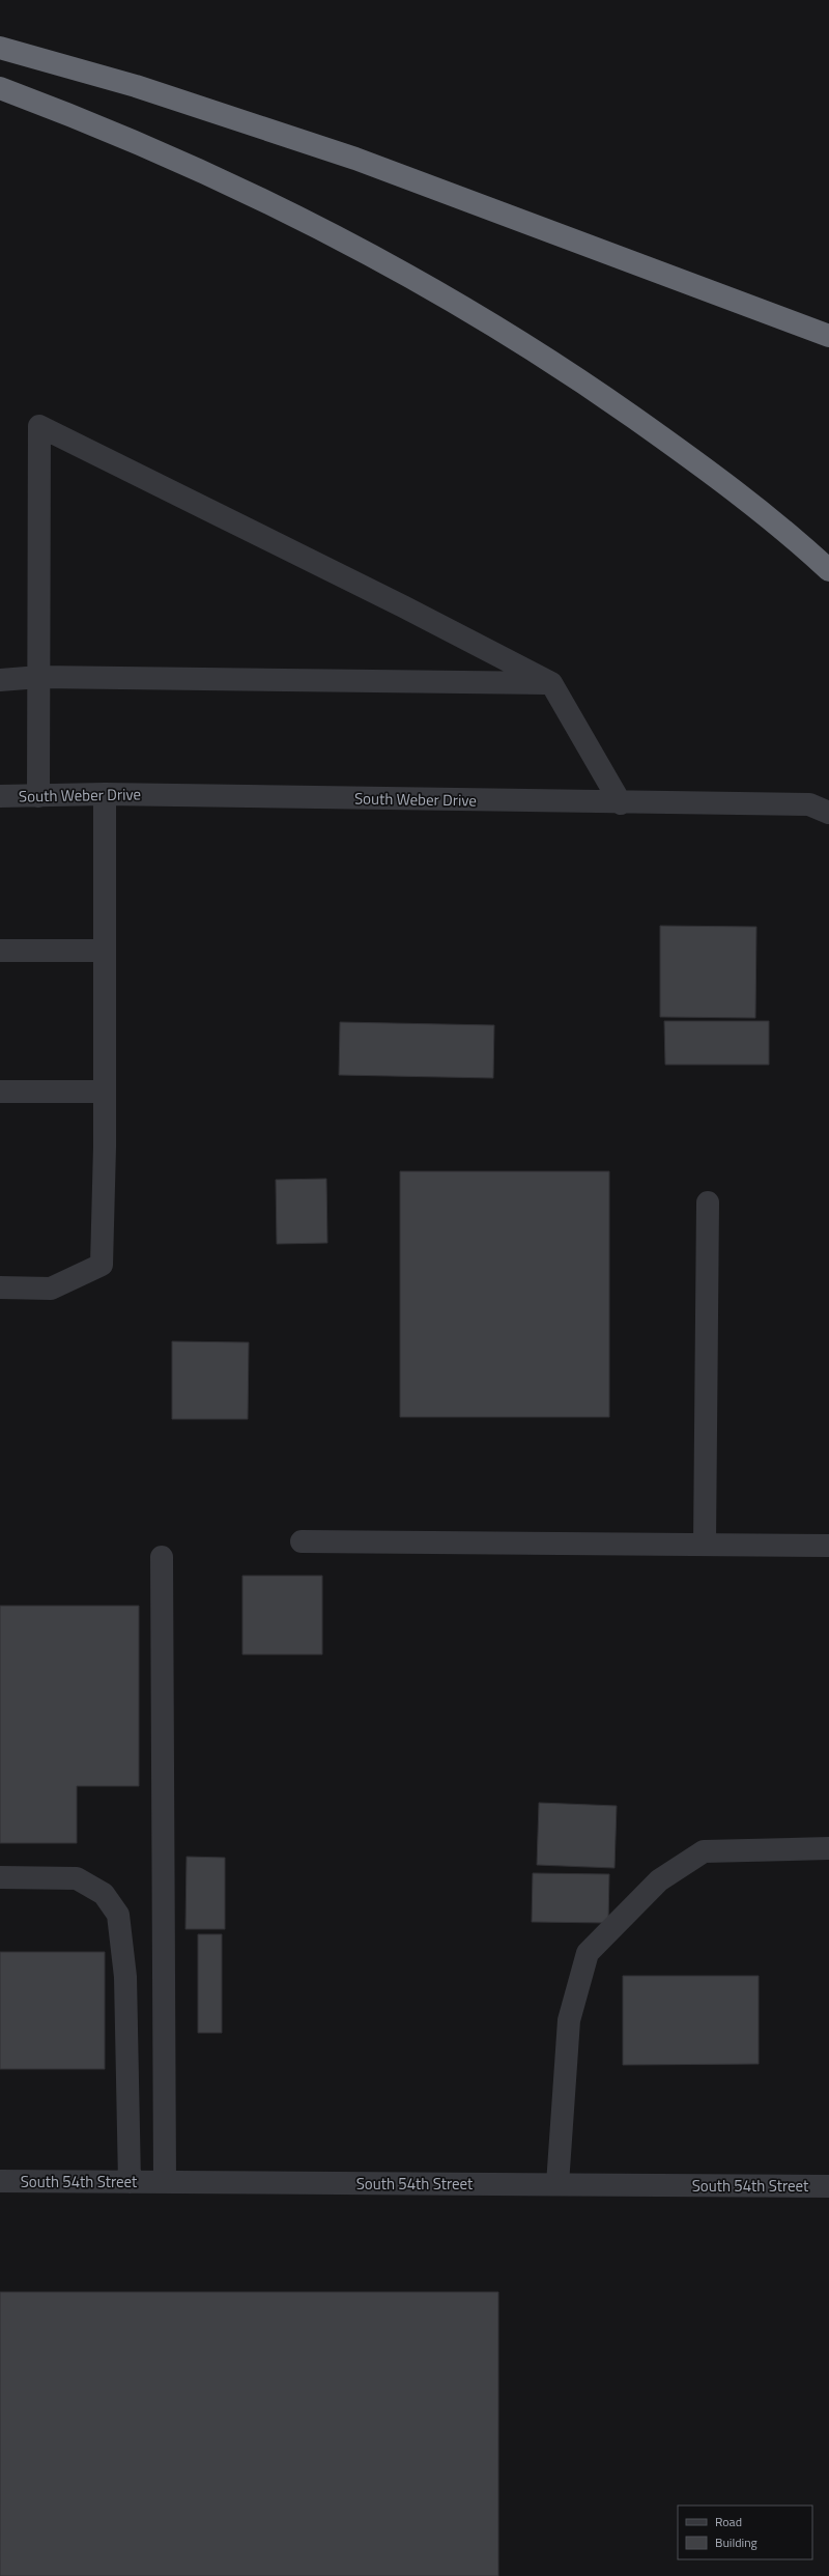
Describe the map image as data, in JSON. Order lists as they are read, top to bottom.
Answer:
{
  "streets": {
    "street": ["South Weber Drive", "South 54th Street"]
  },
  "legend": ["Road", "Building"]
}
